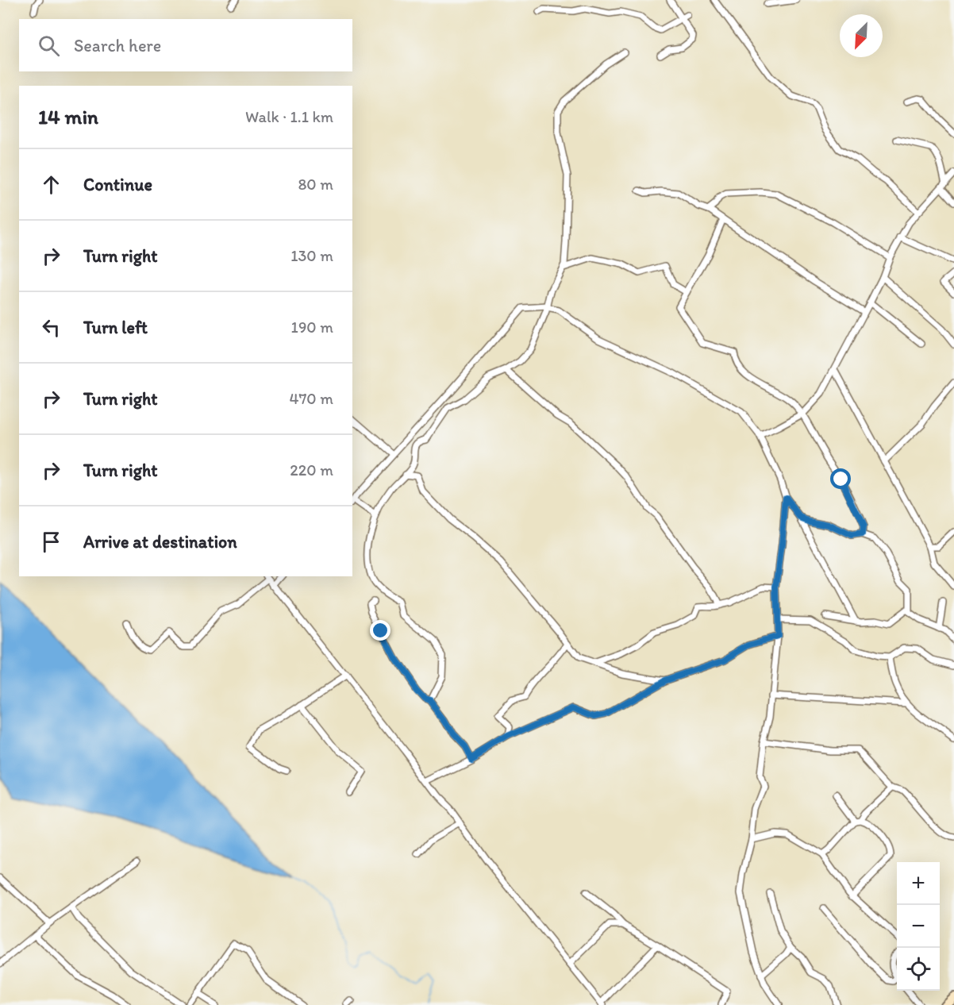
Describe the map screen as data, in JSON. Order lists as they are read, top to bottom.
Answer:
{
  "north": "bottom left",
  "page": {
    "search": "Search here",
    "heading": ["14 min", "Walk · 1.1 km"],
    "list": [
      ["Continue", "80 m"],
      ["Turn right", "130 m"],
      ["Turn left", "190 m"],
      ["Turn right", "470 m"],
      ["Turn right", "220 m"],
      "Arrive at destination"
    ],
    "map_buttons": ["+", "−"]
  }
}
